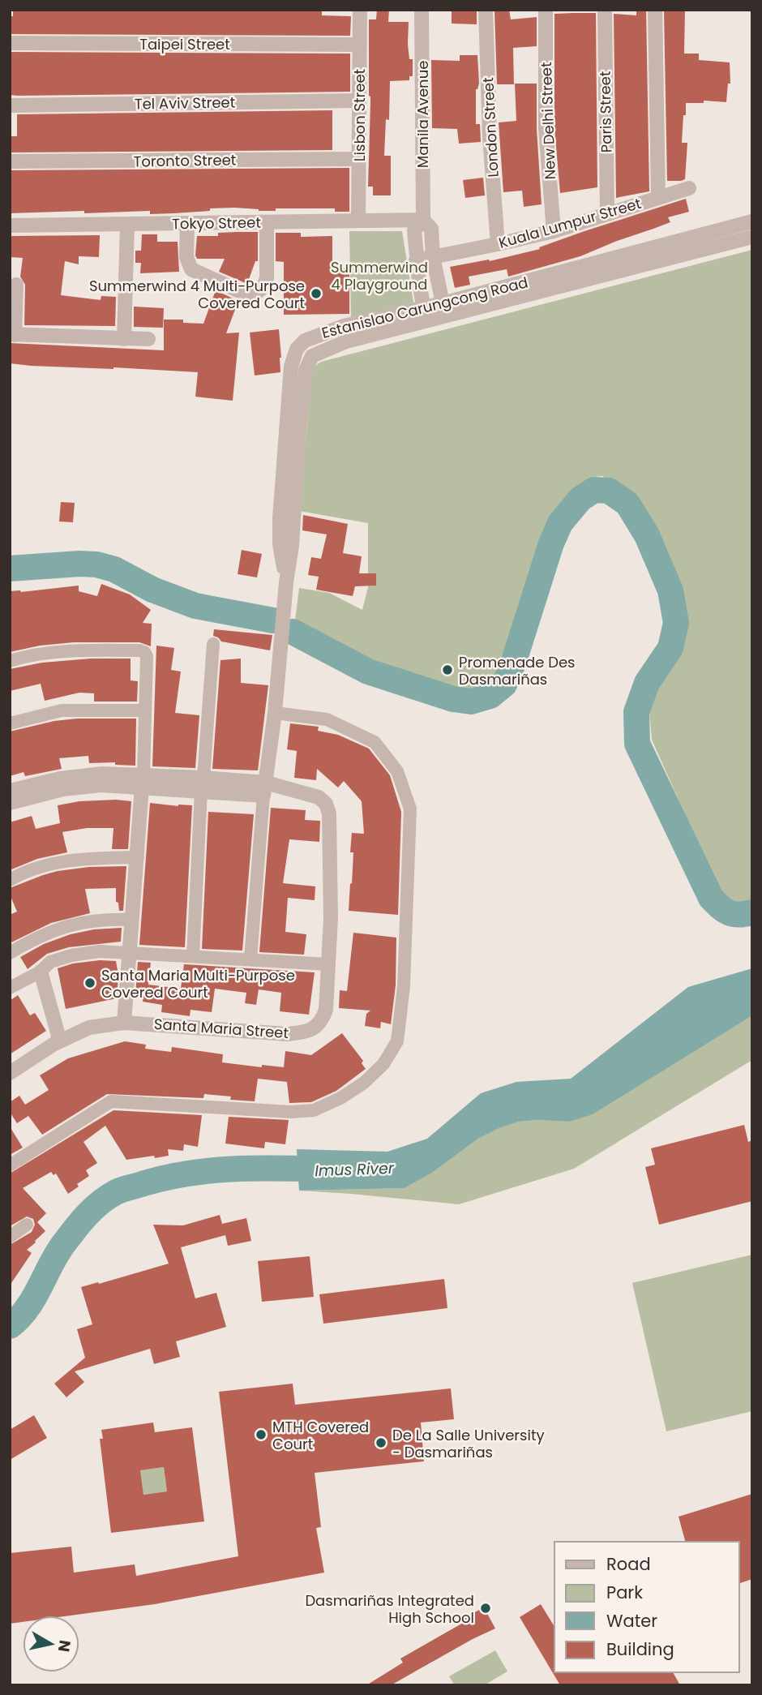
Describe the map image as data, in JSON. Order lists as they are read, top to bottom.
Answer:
{
  "streets": {
    "street": [
      "Taipei Street",
      "Tel Aviv Street",
      "Paris Street",
      "Manila Avenue",
      "Lisbon Street",
      "New Delhi Street",
      "London Street",
      "Toronto Street",
      "Tokyo Street",
      "Kuala Lumpur Street",
      "Estanislao Carungcong Road",
      "Santa Maria Street"
    ]
  },
  "crossings": [
    ["Taipei Street", "Lisbon Street"],
    ["Tel Aviv Street", "Lisbon Street"],
    ["Paris Street", "Kuala Lumpur Street"],
    ["Manila Avenue", "Tokyo Street"],
    ["Manila Avenue", "Kuala Lumpur Street"],
    ["Manila Avenue", "Estanislao Carungcong Road"],
    ["Lisbon Street", "Toronto Street"],
    ["Lisbon Street", "Tokyo Street"],
    ["New Delhi Street", "Kuala Lumpur Street"],
    ["London Street", "Kuala Lumpur Street"],
    ["Estanislao Carungcong Road", "Santa Maria Street"]
  ],
  "water": ["Imus River"],
  "parks": ["Summerwind 4 Playground"],
  "places": [
    "Summerwind 4 Multi-Purpose Covered Court",
    "Promenade Des Dasmariñas",
    "Santa Maria Multi-Purpose Covered Court",
    "MTH Covered Court",
    "De La Salle University - Dasmariñas",
    "Dasmariñas Integrated High School"
  ],
  "legend": [
    "Road",
    "Park",
    "Water",
    "Building"
  ],
  "north": "right"
}
